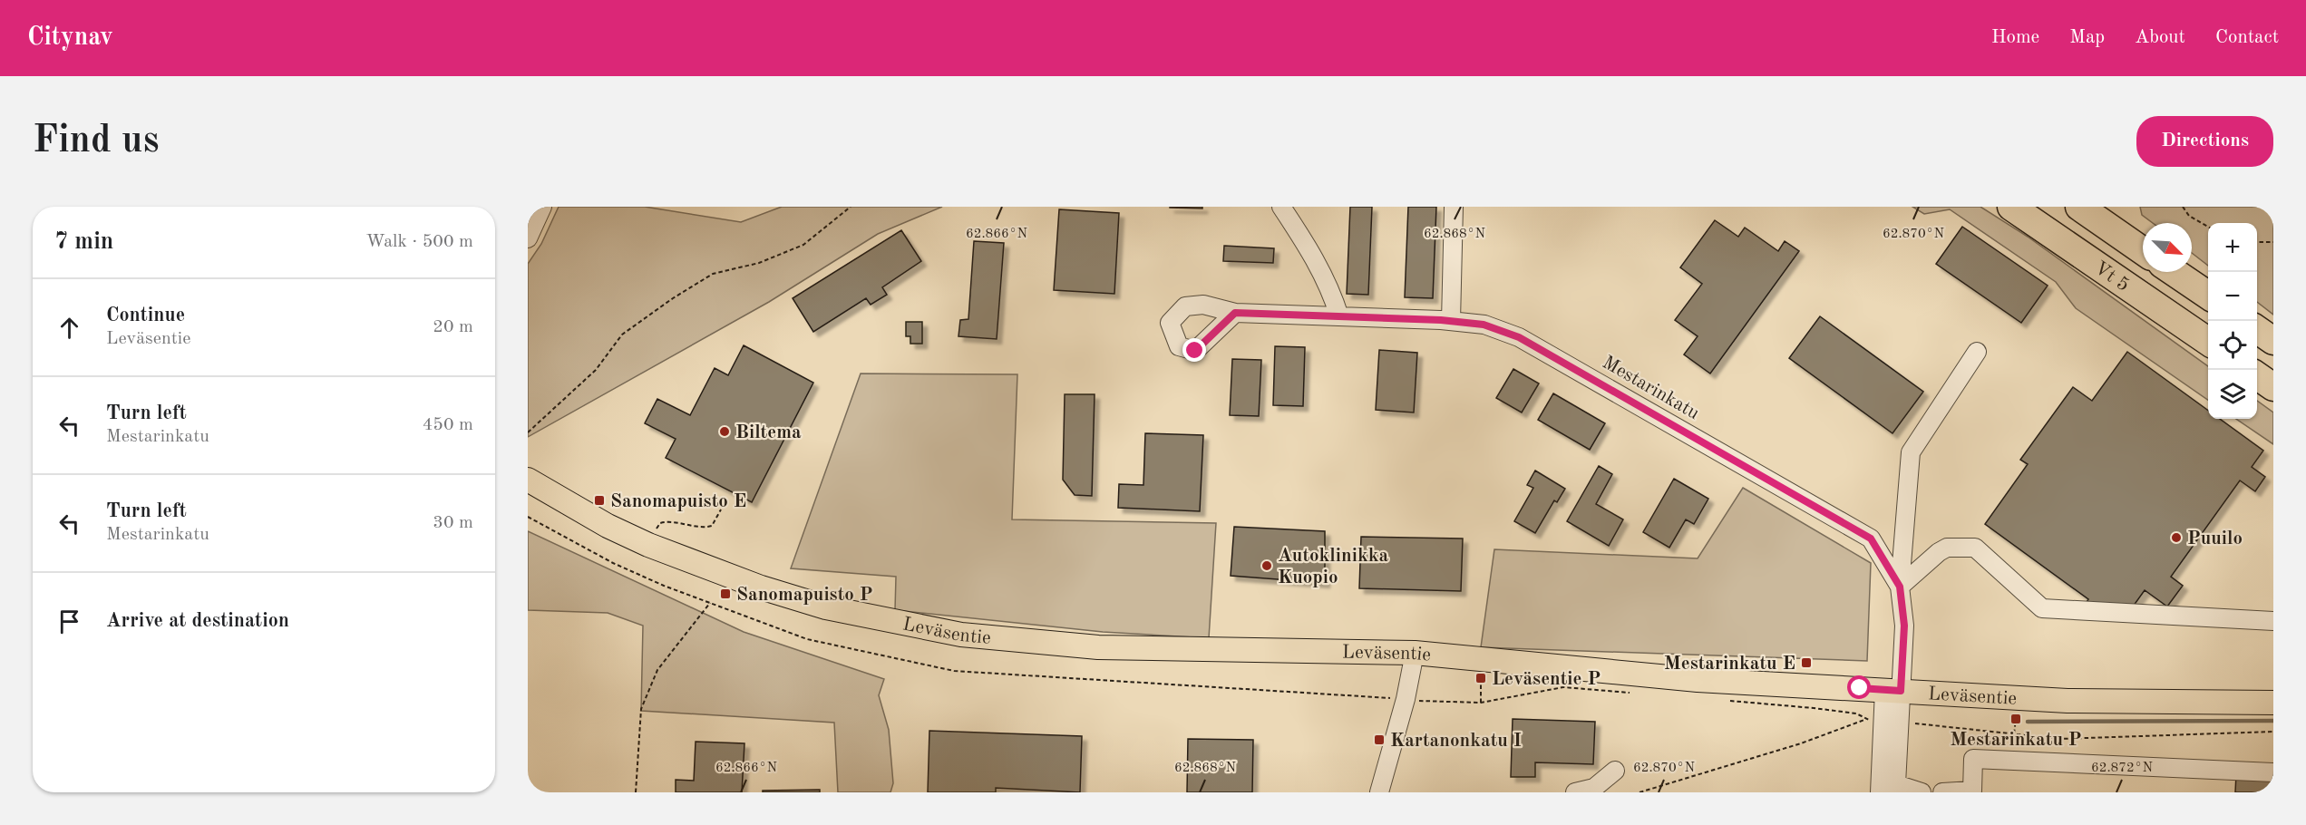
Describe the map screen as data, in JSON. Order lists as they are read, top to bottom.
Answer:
{
  "streets": {
    "highway": ["Vt 5"],
    "main road": ["Leväsentie"],
    "street": ["Mestarinkatu"]
  },
  "crossings": [
    ["Mestarinkatu", "Leväsentie"]
  ],
  "places": {
    "other": ["Biltema", "Puuilo", "Autoklinikka Kuopio"],
    "transit": [
      "Sanomapuisto E",
      "Sanomapuisto P",
      "Mestarinkatu E",
      "Leväsentie P",
      "Mestarinkatu P",
      "Kartanonkatu I"
    ]
  },
  "north": "bottom right",
  "page": {
    "header": "Citynav",
    "nav": [
      "Home",
      "Map",
      "About",
      "Contact"
    ],
    "buttons": "Directions",
    "title": "Find us",
    "heading": ["7 min", "Walk · 500 m"],
    "map_buttons": ["+", "−"],
    "list": [
      ["Continue", "Leväsentie", "20 m"],
      ["Turn left", "Mestarinkatu", "450 m"],
      ["Turn left", "Mestarinkatu", "30 m"],
      "Arrive at destination"
    ]
  },
  "coordinates": [
    "62.866°N",
    "62.868°N",
    "62.870°N",
    "62.872°N"
  ]
}
